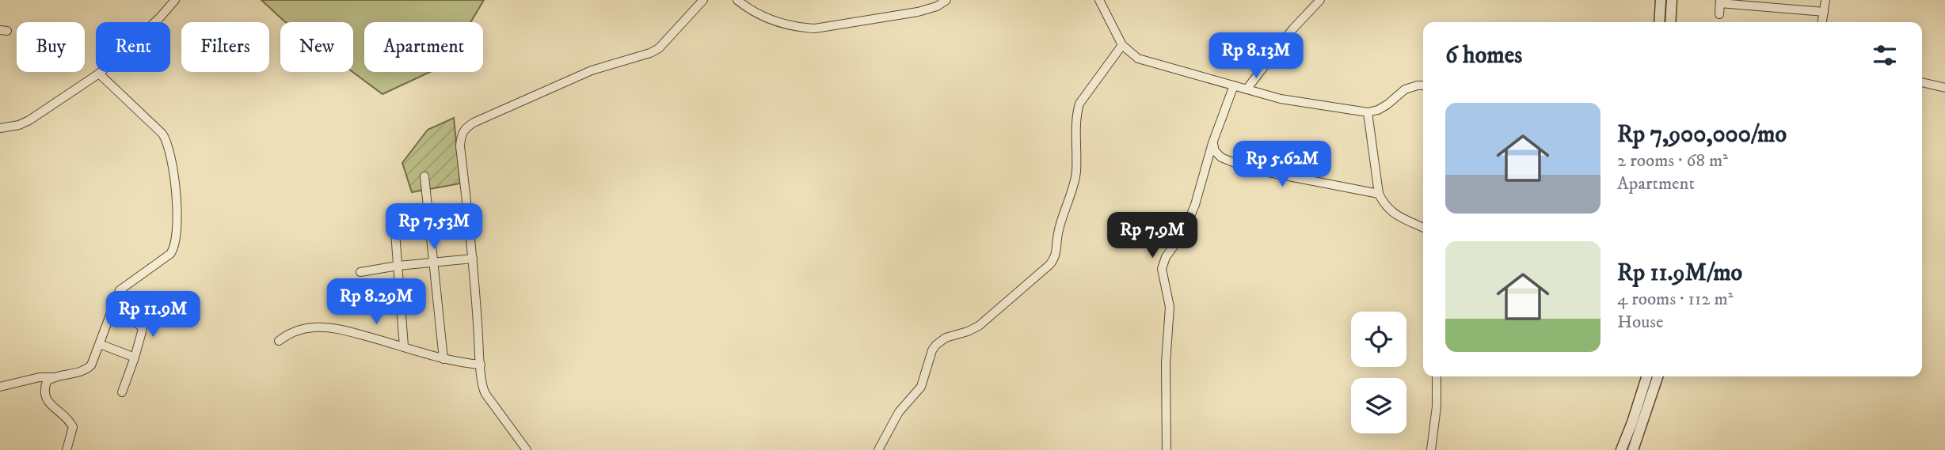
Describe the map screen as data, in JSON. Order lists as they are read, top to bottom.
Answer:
{
  "page": {
    "chip": [
      "Buy",
      "Rent",
      "Filters",
      "New",
      "Apartment"
    ],
    "heading": "6 homes",
    "price": [
      "Rp 8.13M",
      "Rp 5.62M",
      "Rp 7.53M",
      "Rp 7.9M",
      "Rp 8.29M",
      "Rp 11.9M"
    ],
    "list": [
      {
        "name": "Rp 7,900,000/mo",
        "note": "2 rooms · 68 m² · Apartment"
      },
      {
        "name": "Rp 11.9M/mo",
        "note": "4 rooms · 112 m² · House"
      }
    ]
  }
}
